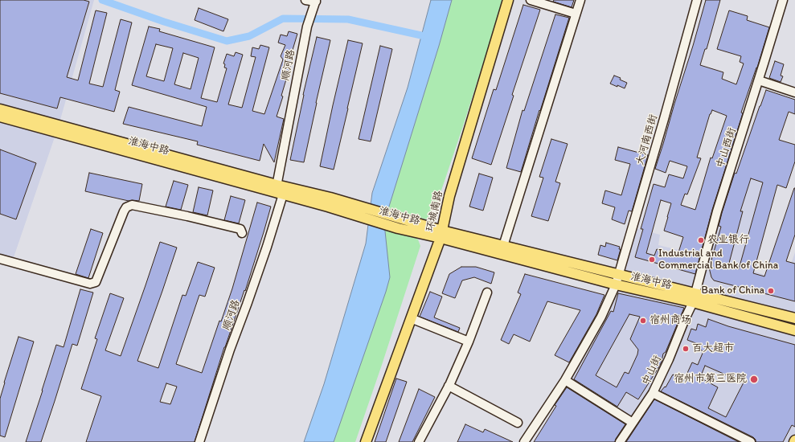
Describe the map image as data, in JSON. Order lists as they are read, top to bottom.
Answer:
{
  "streets": {
    "main road": ["淮海中路", "环城南路"],
    "street": [
      "顺河路",
      "大河南西街",
      "中山西街",
      "中山街"
    ]
  },
  "crossings": [
    ["顺河路", "淮海中路"],
    ["大河南西街", "淮海中路"],
    ["淮海中路", "中山西街"],
    ["淮海中路", "环城南路"],
    ["淮海中路", "中山街"],
    ["中山西街", "中山街"]
  ],
  "places": [
    "农业银行",
    "Industrial and Commercial Bank of China",
    "Bank of China",
    "宿州商场",
    "百大超市",
    "宿州市第三医院"
  ]
}
